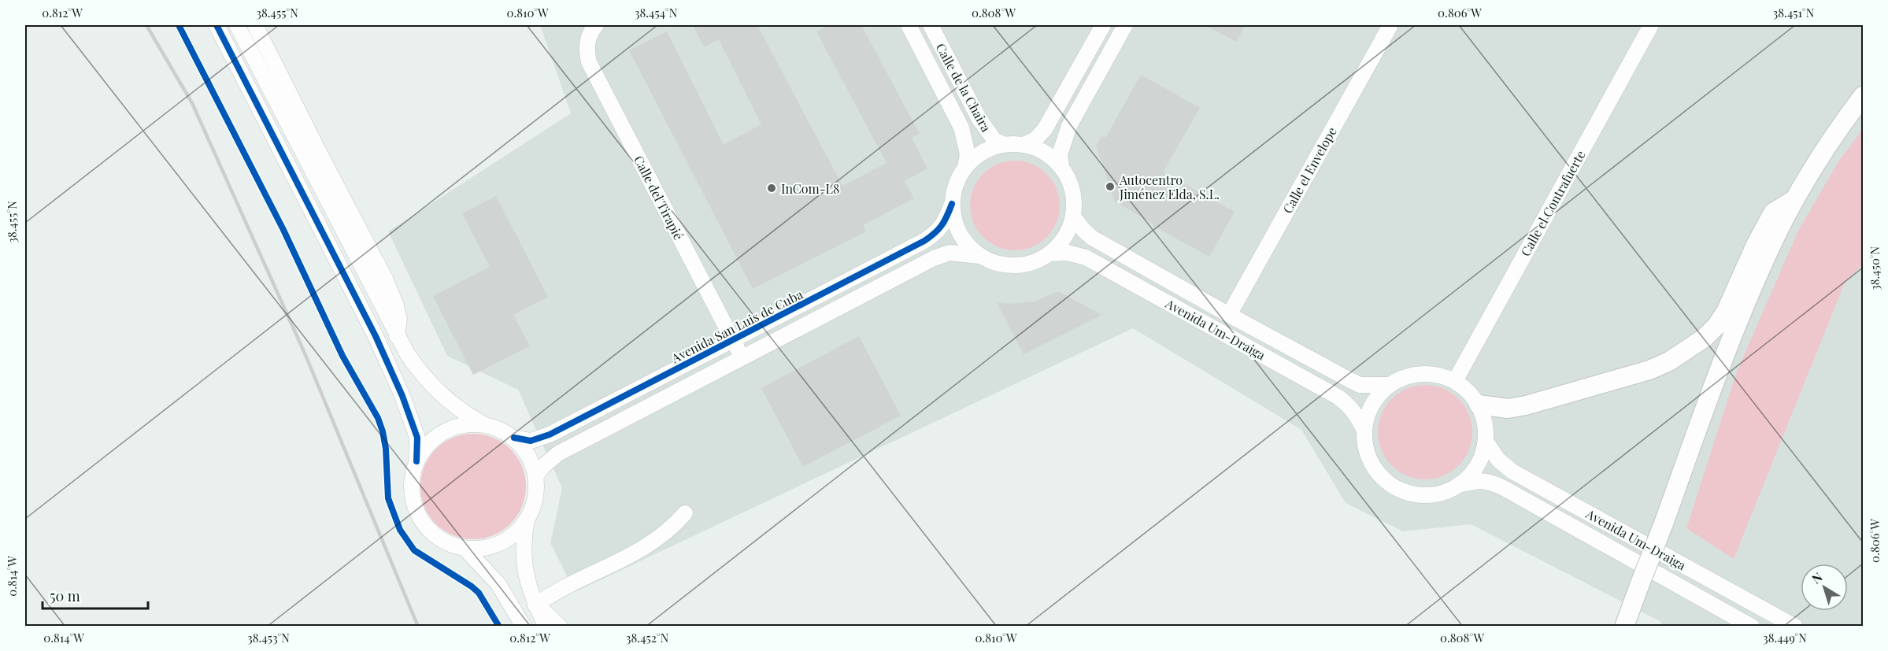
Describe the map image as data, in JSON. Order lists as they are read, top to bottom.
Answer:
{
  "streets": {
    "street": [
      "Calle de la Chaira",
      "Calle el Envelope",
      "Calle del Tirapié",
      "Calle el Contrafuerte",
      "Avenida San Luis de Cuba",
      "Avenida Um-Draiga"
    ]
  },
  "crossings": [
    ["Calle de la Chaira", "Avenida San Luis de Cuba"],
    ["Calle de la Chaira", "Avenida Um-Draiga"],
    ["Calle el Envelope", "Avenida Um-Draiga"],
    ["Calle del Tirapié", "Avenida San Luis de Cuba"],
    ["Calle el Contrafuerte", "Avenida Um-Draiga"],
    ["Avenida San Luis de Cuba", "Avenida Um-Draiga"]
  ],
  "places": ["Autocentro Jiménez Elda, S.L.", "InCom-L8"],
  "scale_bar": "50 m",
  "north": "top left",
  "coordinates": [
    "0.812°W",
    "38.455°N",
    "0.810°W",
    "38.454°N",
    "0.808°W",
    "0.806°W",
    "38.451°N",
    "38.450°N",
    "0.814°W",
    "38.453°N",
    "38.452°N",
    "38.449°N"
  ]
}
